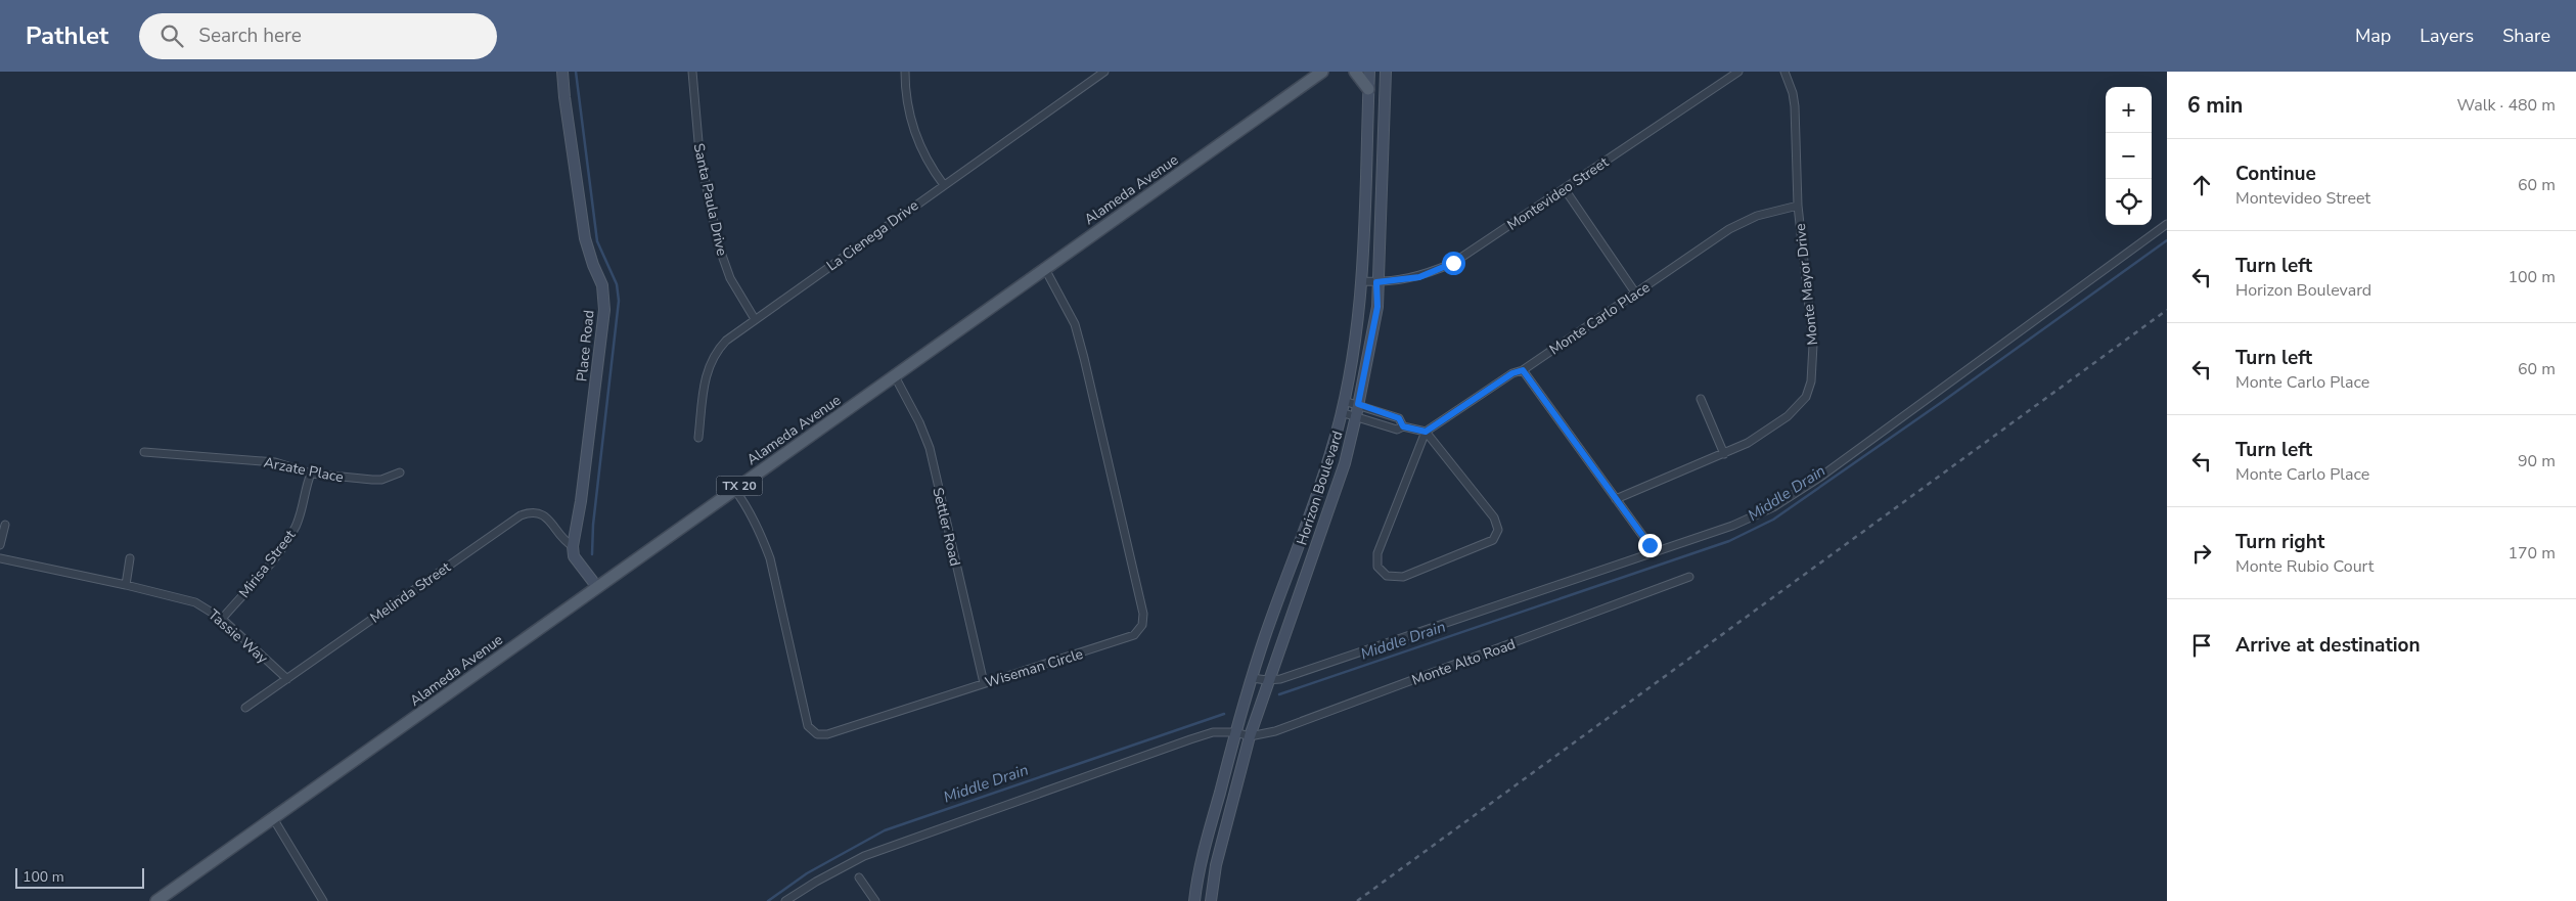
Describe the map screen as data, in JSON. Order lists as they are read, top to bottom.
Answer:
{
  "streets": {
    "main road": [
      "Alameda Avenue",
      "Place Road",
      "TX 20",
      "Horizon Boulevard"
    ],
    "street": [
      "Montevideo Street",
      "Santa Paula Drive",
      "La Cienega Drive",
      "Monte Mayor Drive",
      "Monte Carlo Place",
      "Arzate Place",
      "Settler Road",
      "Mirisa Street",
      "Melinda Street",
      "Tassie Way",
      "Monte Alto Road",
      "Wiseman Circle"
    ]
  },
  "crossings": [
    ["Alameda Avenue", "Settler Road"],
    ["Alameda Avenue", "Wiseman Circle"],
    ["Montevideo Street", "Horizon Boulevard"],
    ["Santa Paula Drive", "La Cienega Drive"],
    ["Monte Mayor Drive", "Monte Carlo Place"],
    ["Place Road", "Melinda Street"],
    ["Arzate Place", "Mirisa Street"],
    ["Horizon Boulevard", "Monte Alto Road"],
    ["Settler Road", "Wiseman Circle"],
    ["Mirisa Street", "Tassie Way"],
    ["Melinda Street", "Tassie Way"]
  ],
  "water": ["Middle Drain"],
  "scale_bar": "100 m",
  "page": {
    "header": "Pathlet",
    "search": "Search here",
    "nav": ["Map", "Layers", "Share"],
    "heading": ["6 min", "Walk · 480 m"],
    "map_buttons": ["+", "−"],
    "list": [
      ["Continue", "Montevideo Street", "60 m"],
      ["Turn left", "Horizon Boulevard", "100 m"],
      ["Turn left", "Monte Carlo Place", "60 m"],
      ["Turn left", "Monte Carlo Place", "90 m"],
      ["Turn right", "Monte Rubio Court", "170 m"],
      "Arrive at destination"
    ],
    "scale": "100 m"
  }
}
